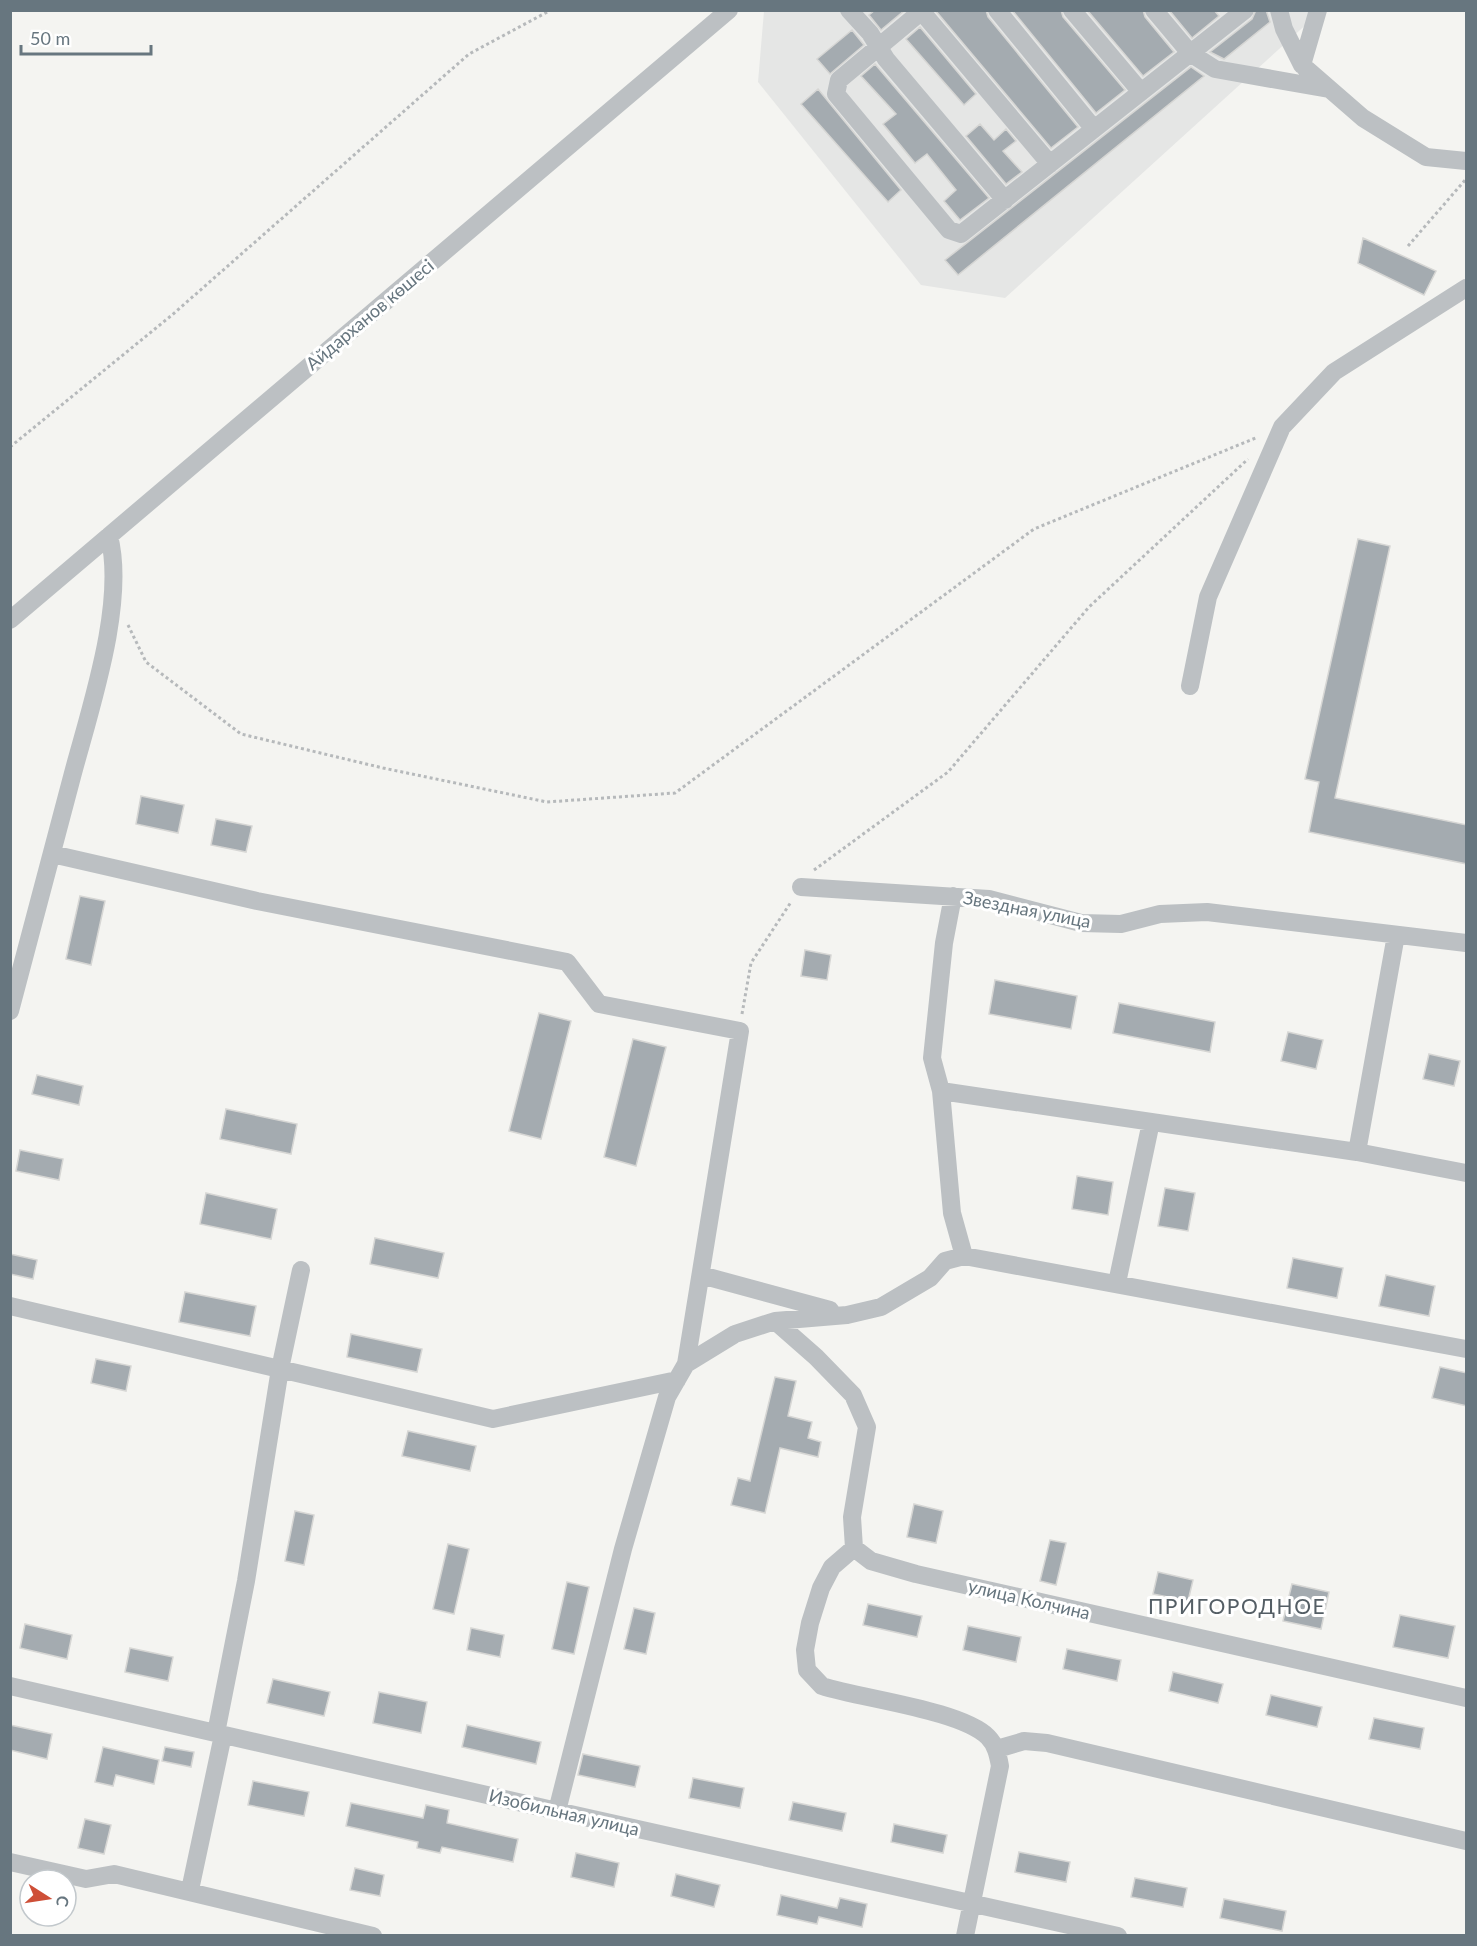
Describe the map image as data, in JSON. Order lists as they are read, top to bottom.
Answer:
{
  "streets": {
    "street": [
      "Айдарханов көшесі",
      "Звездная улица",
      "улица Колчина",
      "Изобильная улица"
    ]
  },
  "districts": ["ПРИГОРОДНОЕ"],
  "scale_bar": "50 m",
  "north": "right"
}
